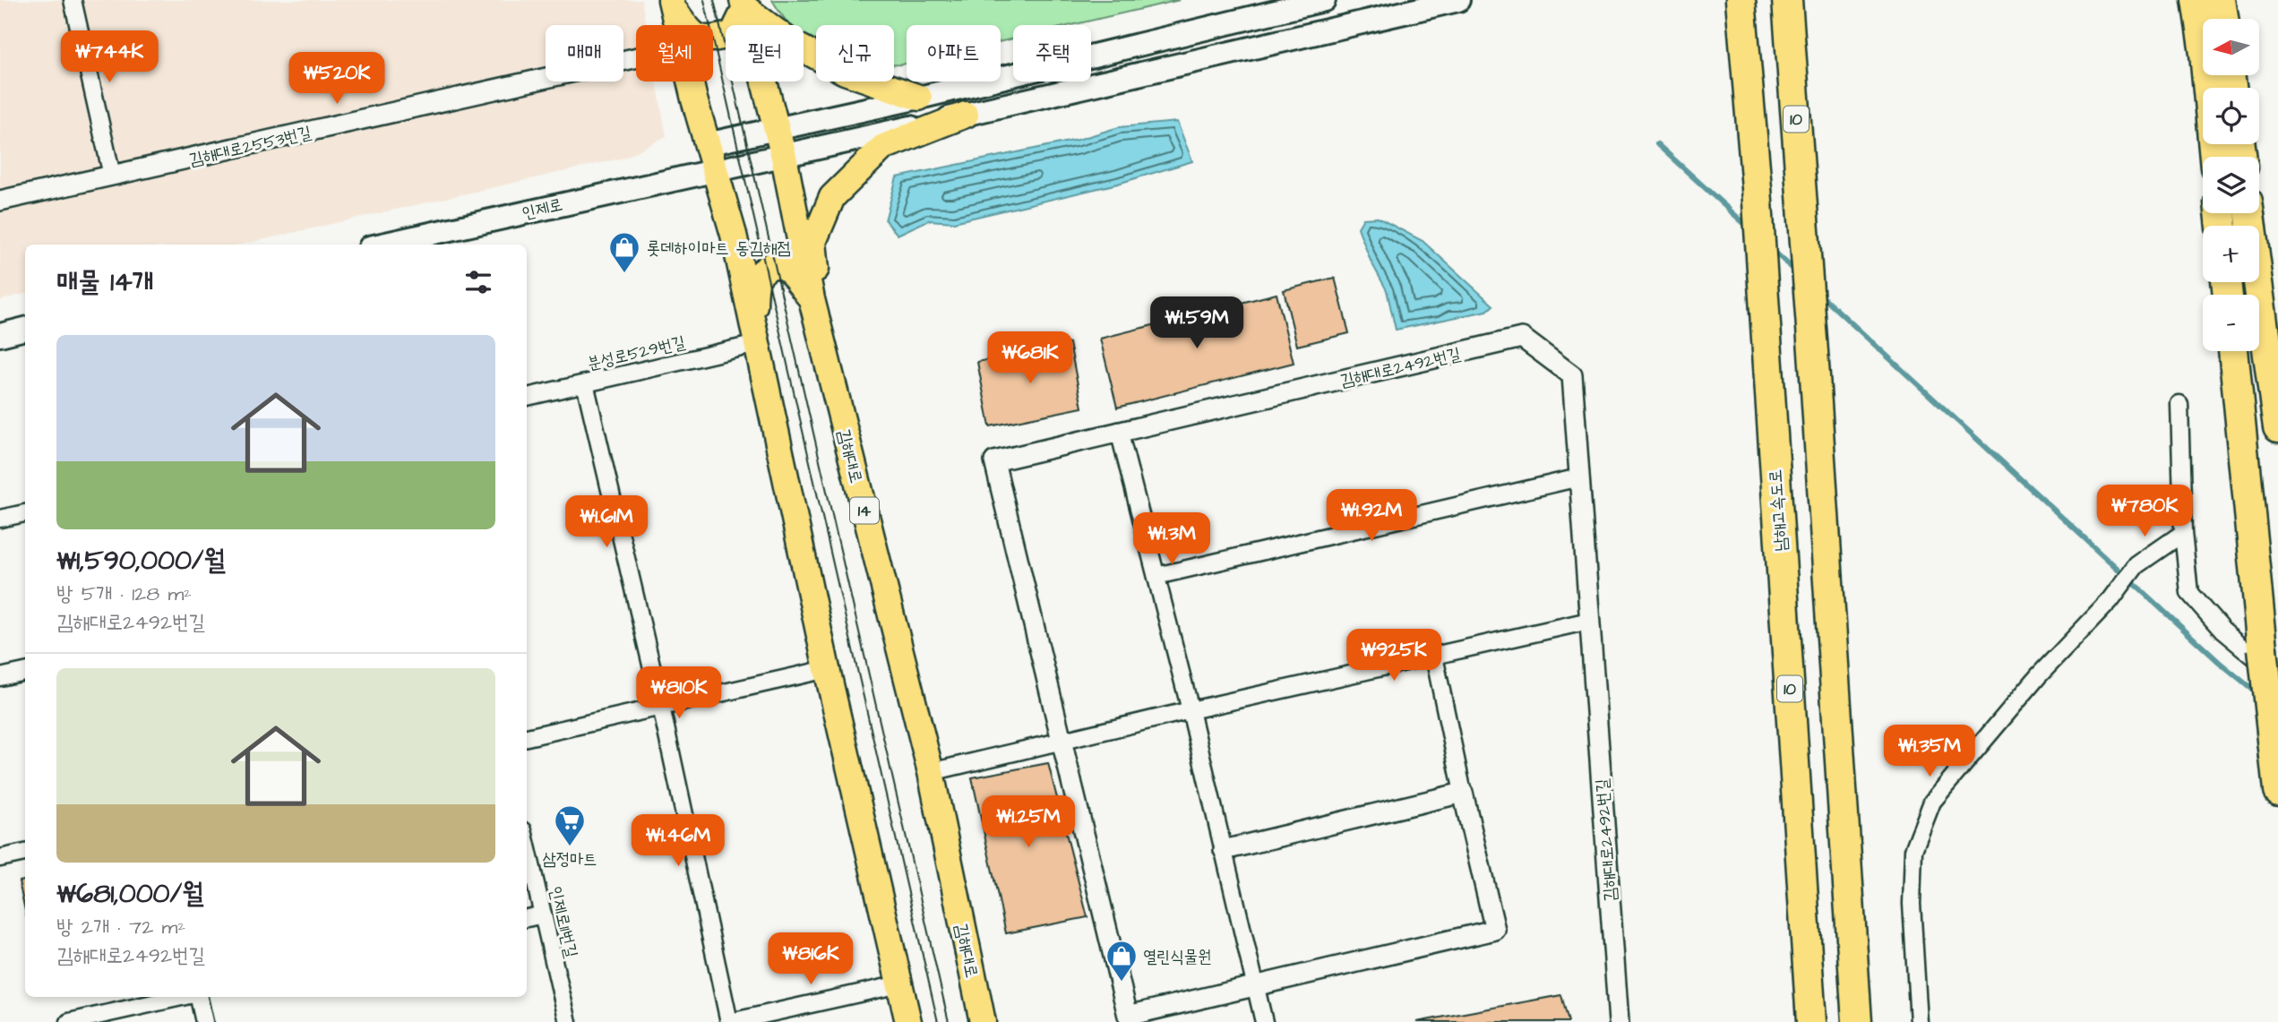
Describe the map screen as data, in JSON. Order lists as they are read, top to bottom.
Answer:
{
  "streets": {
    "highway": ["10", "남해고속도로"],
    "main road": ["인제로", "김해대로", "14"],
    "street": [
      "김해대로2553번길",
      "분성로529번길",
      "김해대로2492번길",
      "인제로11번길"
    ]
  },
  "crossings": [
    ["인제로", "김해대로"]
  ],
  "places": {
    "shop": ["롯데하이마트 동김해점", "열린식물원"],
    "supermarket": ["삼정마트"]
  },
  "north": "left",
  "page": {
    "map_buttons": ["+", "−"],
    "chip": [
      "매매",
      "월세",
      "필터",
      "신규",
      "아파트",
      "주택"
    ],
    "price": [
      "₩744K",
      "₩520K",
      "₩1.59M",
      "₩681K",
      "₩780K",
      "₩1.92M",
      "₩1.61M",
      "₩1.3M",
      "₩925K",
      "₩810K",
      "₩1.35M",
      "₩1.25M",
      "₩1.46M",
      "₩816K"
    ],
    "heading": "매물 14개",
    "list": [
      {
        "name": "₩1,590,000/월",
        "note": "방 5개 · 128 m² · 김해대로2492번길"
      },
      {
        "name": "₩681,000/월",
        "note": "방 2개 · 72 m² · 김해대로2492번길"
      }
    ]
  }
}
